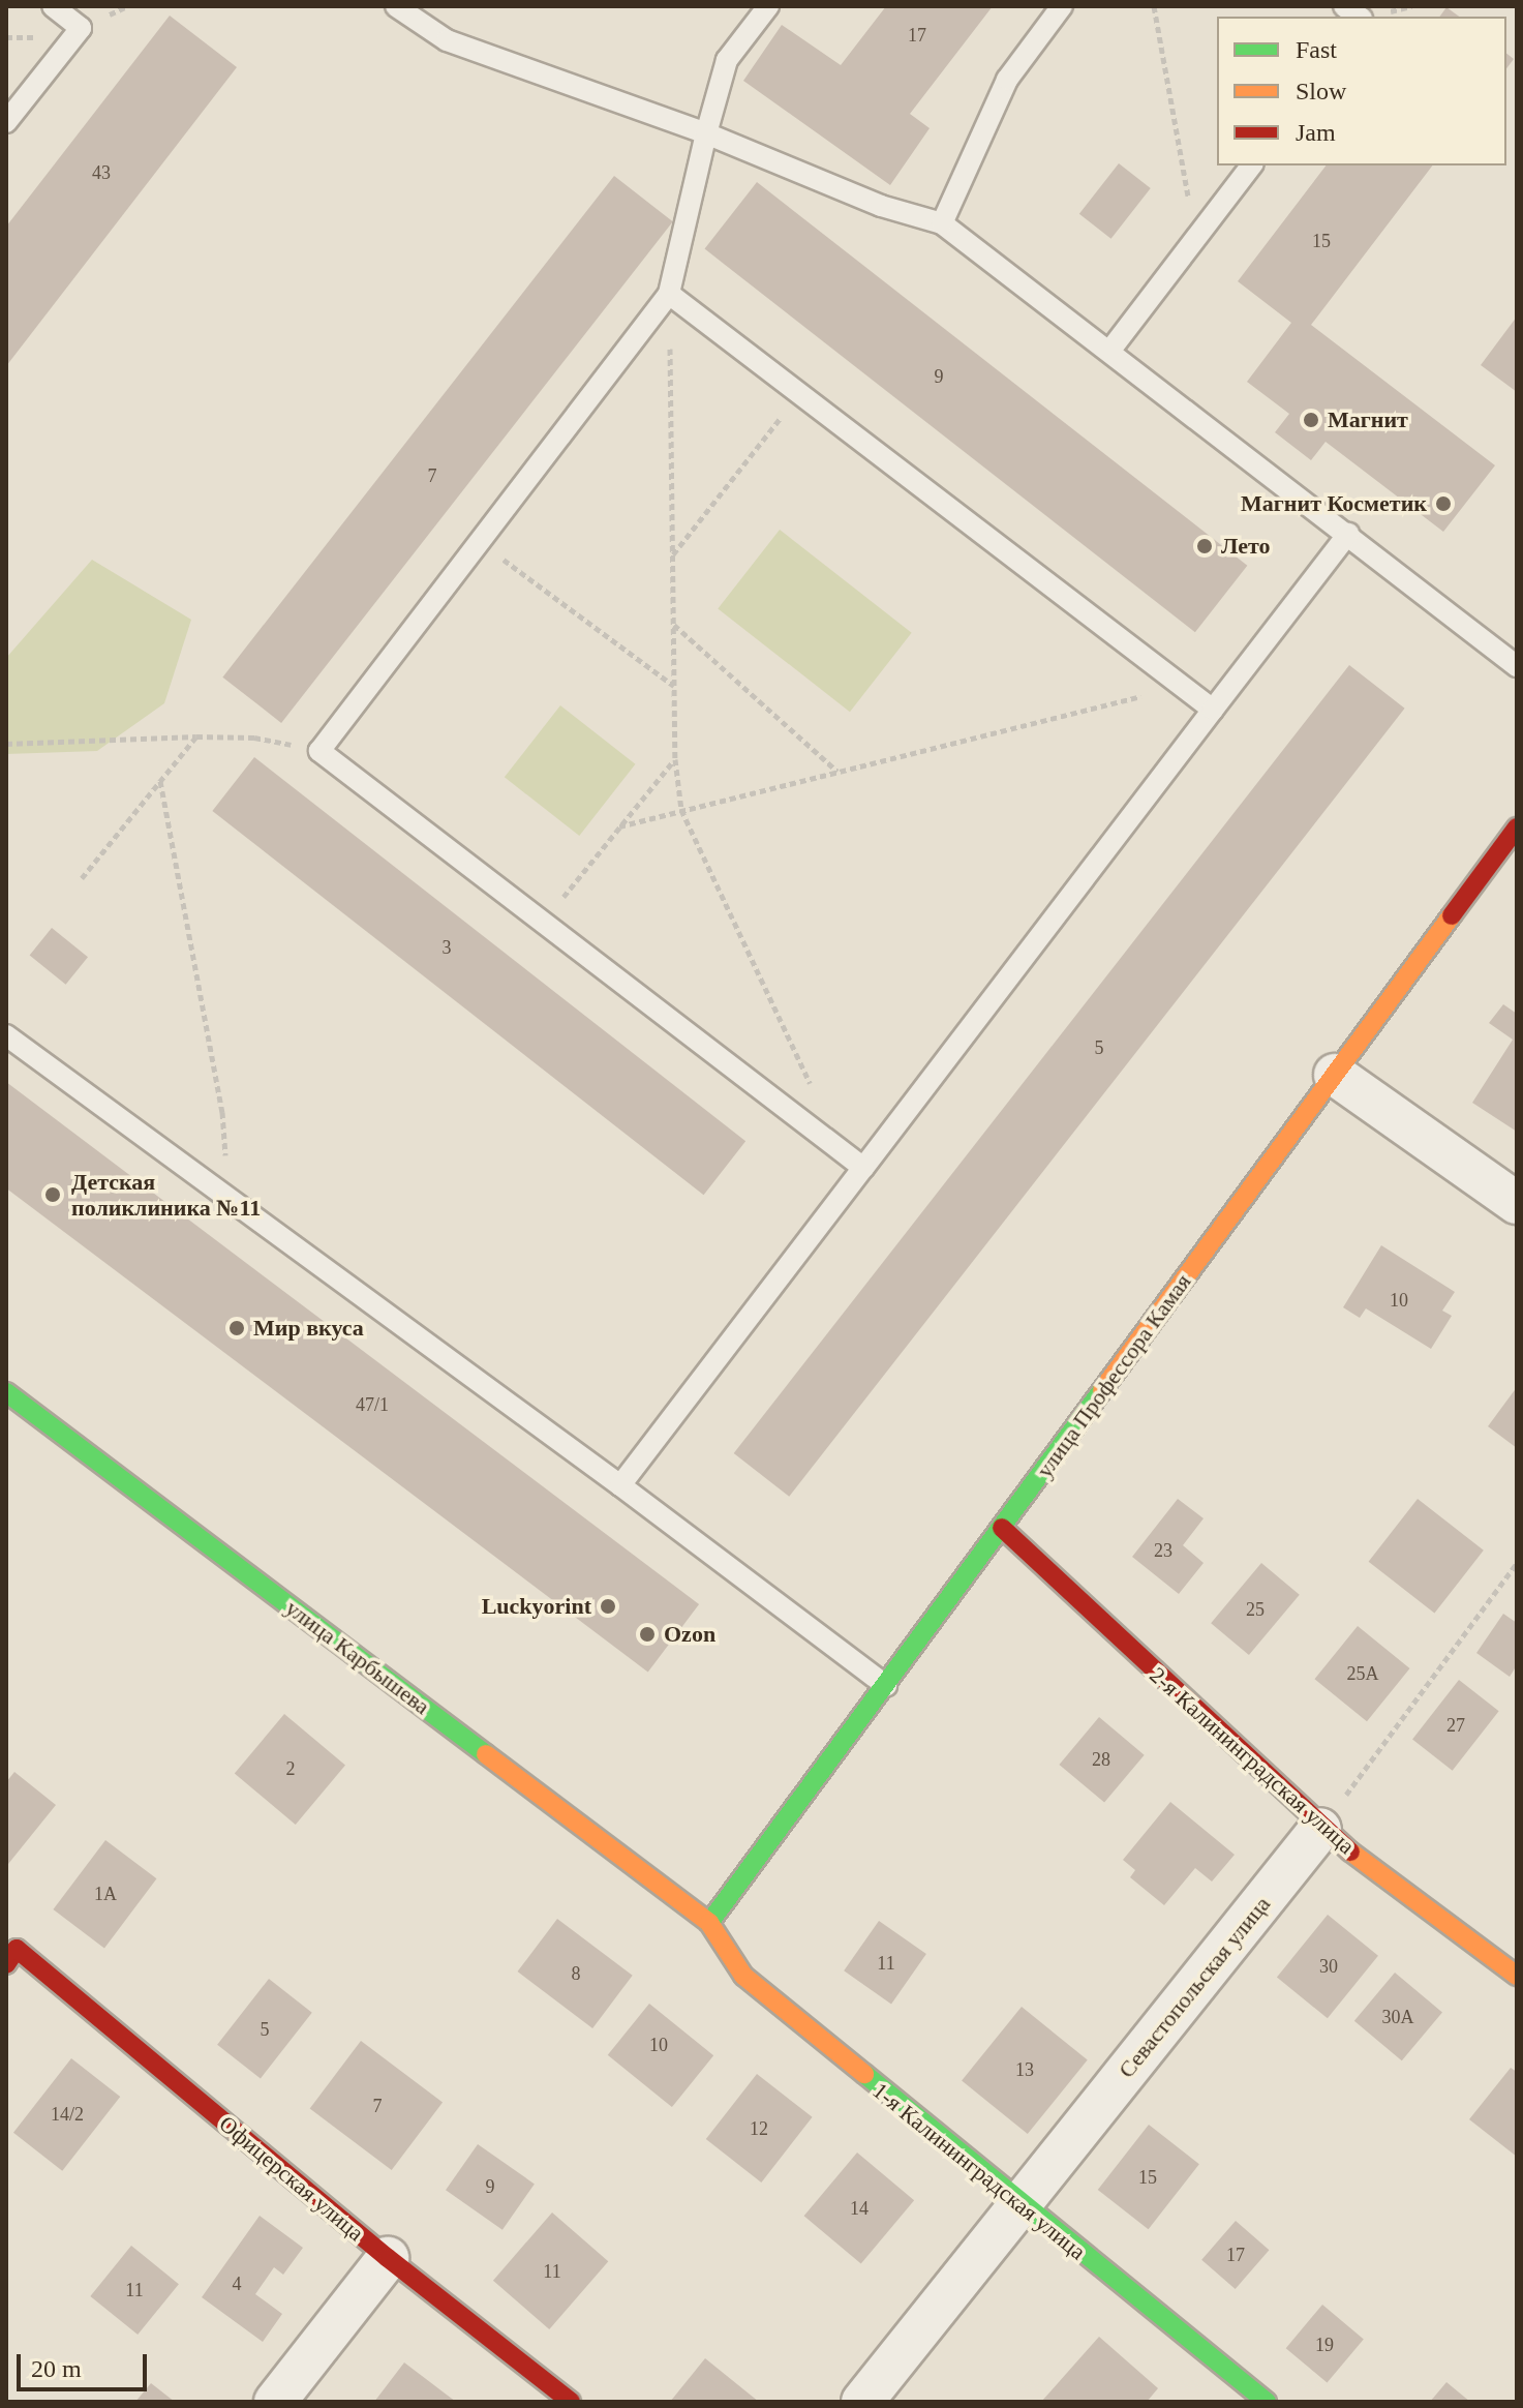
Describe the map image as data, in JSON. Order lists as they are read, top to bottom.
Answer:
{
  "streets": {
    "street": [
      "улица Профессора Камая",
      "улица Карбышева",
      "2-я Калининградская улица",
      "Севастопольская улица",
      "1-я Калининградская улица",
      "Офицерская улица"
    ]
  },
  "crossings": [
    ["улица Профессора Камая", "улица Карбышева"],
    ["улица Профессора Камая", "2-я Калининградская улица"],
    ["улица Профессора Камая", "1-я Калининградская улица"],
    ["улица Карбышева", "1-я Калининградская улица"],
    ["2-я Калининградская улица", "Севастопольская улица"],
    ["Севастопольская улица", "1-я Калининградская улица"]
  ],
  "places": [
    "Магнит",
    "Магнит Косметик",
    "Лето",
    "Детская поликлиника №11",
    "Мир вкуса",
    "Luckyorint",
    "Ozon"
  ],
  "house_numbers": [
    "17",
    "43",
    "15",
    "9",
    "7",
    "3",
    "5",
    "10",
    "47/1",
    "23",
    "25",
    "25А",
    "27",
    "28",
    "2",
    "1А",
    "11",
    "30",
    "8",
    "30А",
    "5",
    "10",
    "13",
    "7",
    "14/2",
    "12",
    "15",
    "9",
    "14",
    "17",
    "11",
    "4",
    "11",
    "19"
  ],
  "legend": ["Fast", "Slow", "Jam"],
  "scale_bar": "20 m"
}
